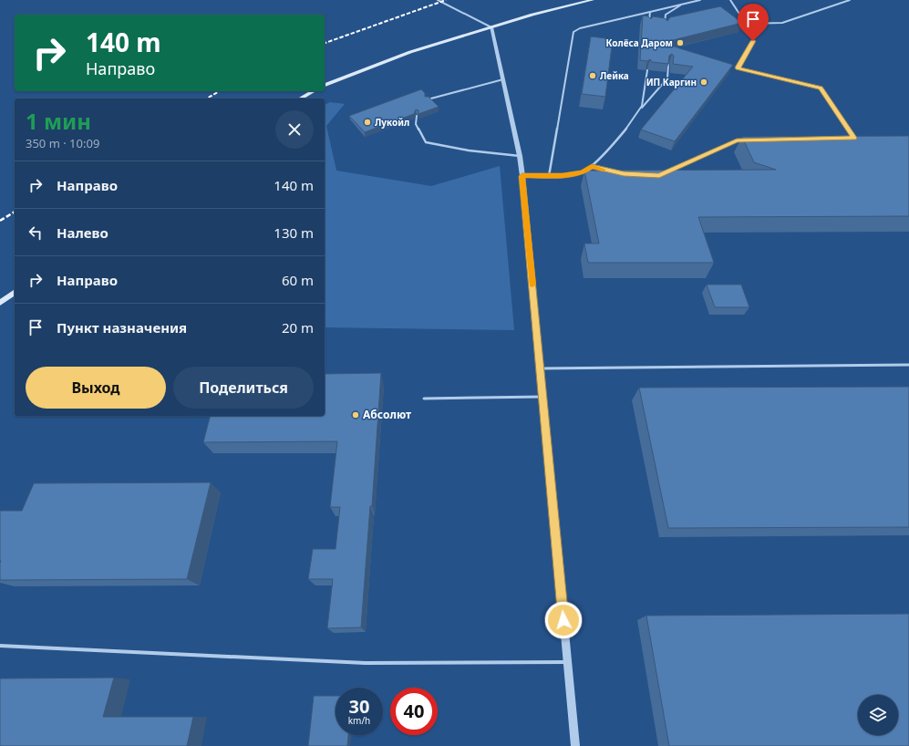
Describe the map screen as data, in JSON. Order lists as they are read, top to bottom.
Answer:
{
  "places": [
    "Колёса Даром",
    "Лейка",
    "ИП Каргин",
    "Лукойл",
    "Абсолют"
  ],
  "page": {
    "turn": ["140 m", "Направо"],
    "heading": ["1 мин", "350 m · 10:09"],
    "list": [
      {
        "name": "Направо",
        "value": "140 m"
      },
      {
        "name": "Налево",
        "value": "130 m"
      },
      {
        "name": "Направо",
        "value": "60 m"
      },
      {
        "name": "Пункт назначения",
        "value": "20 m"
      }
    ],
    "buttons": ["Выход", "Поделиться"],
    "speed": "30 km/h",
    "limit": "40"
  }
}
